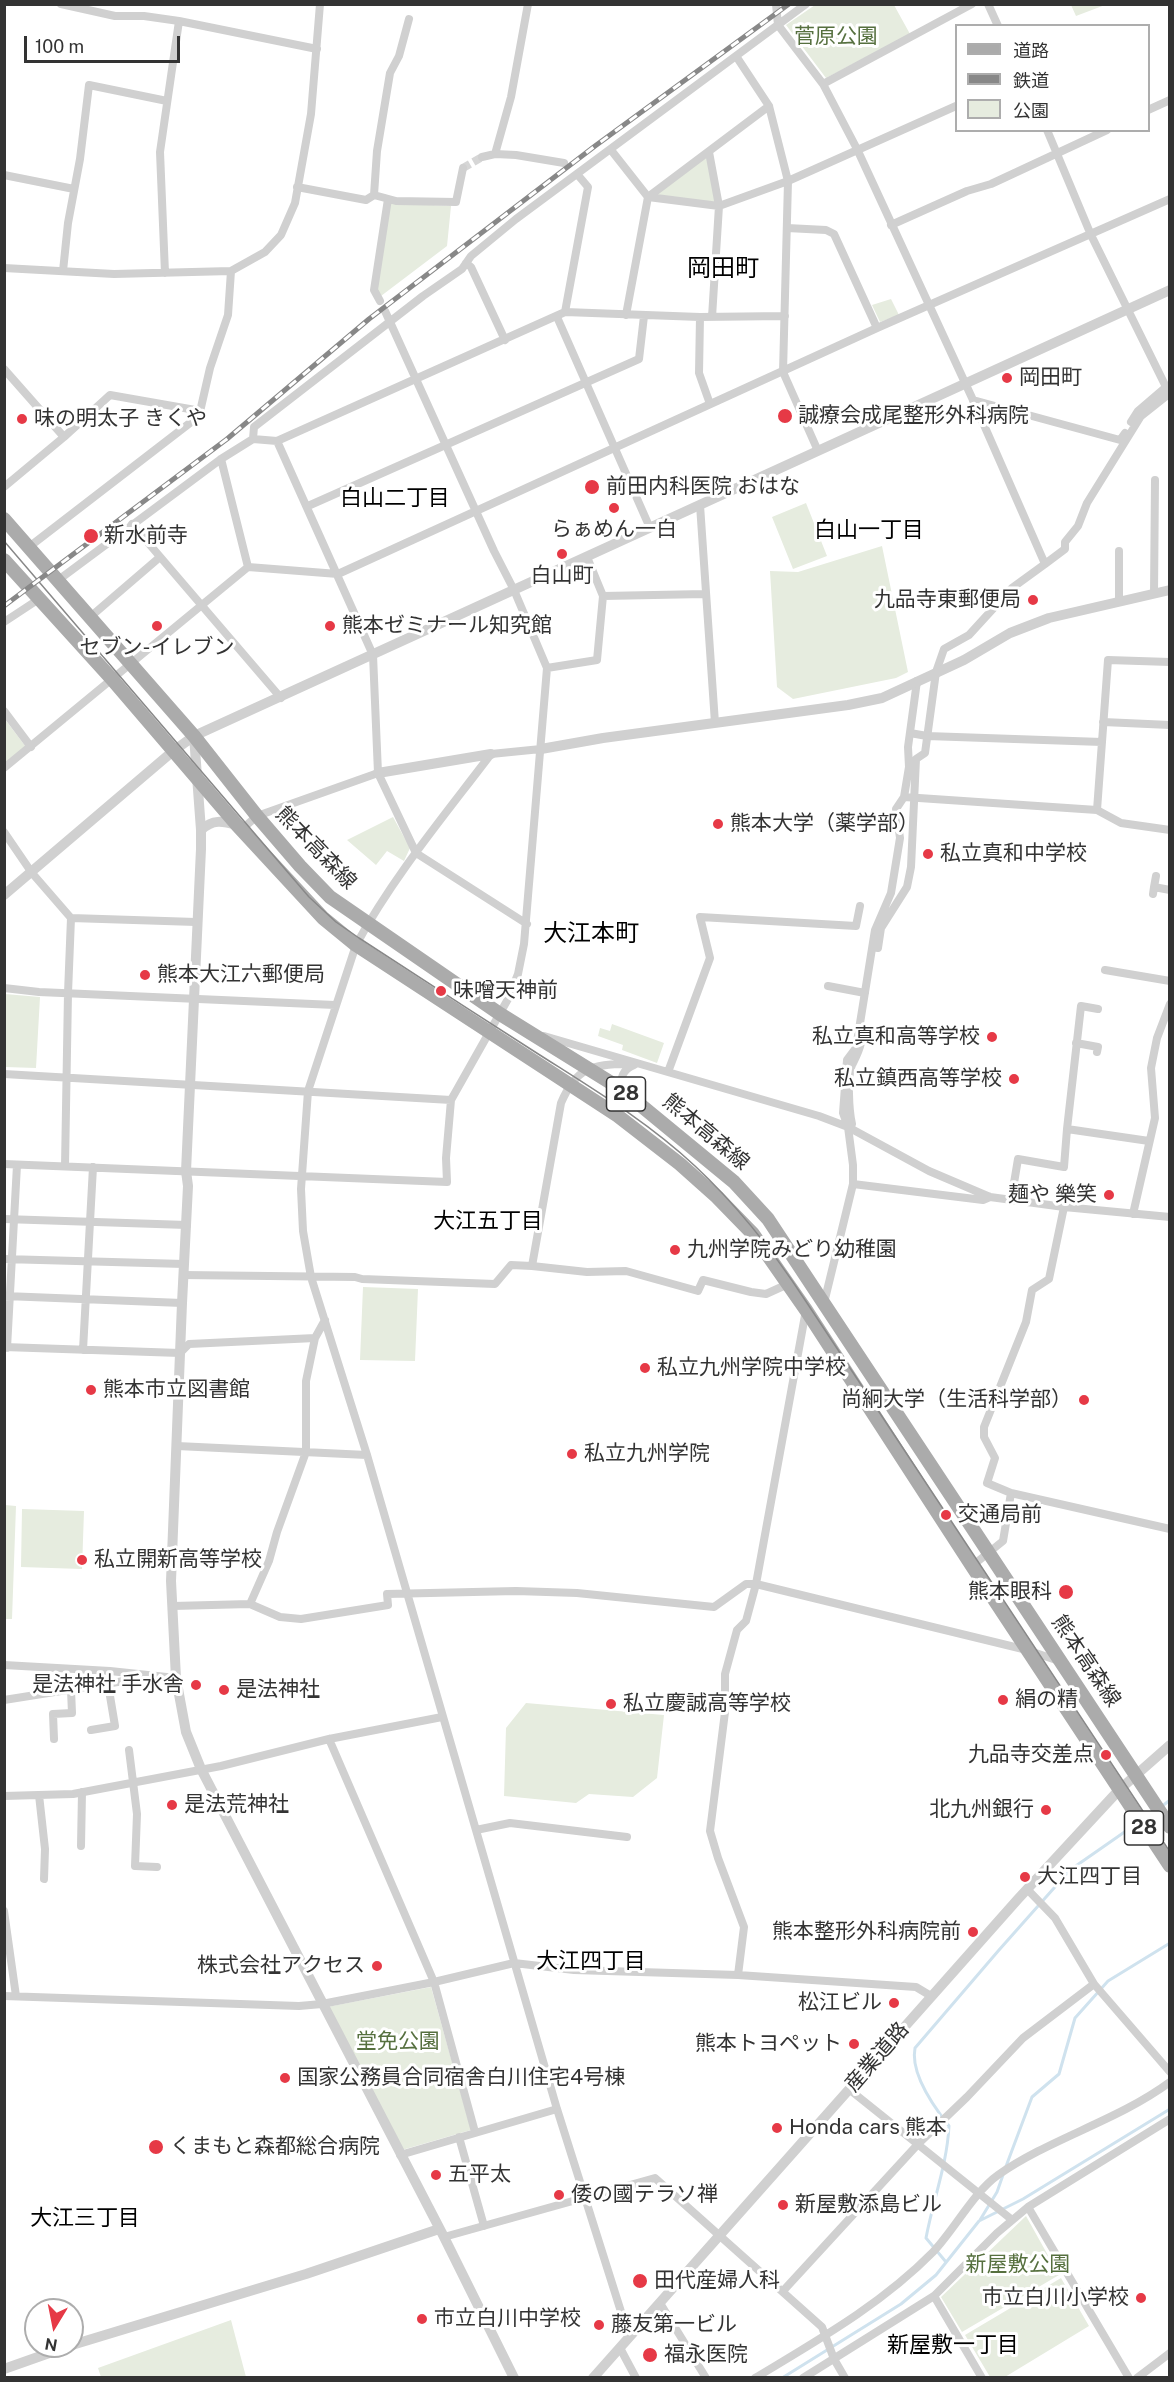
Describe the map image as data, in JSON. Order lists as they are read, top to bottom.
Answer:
{
  "streets": {
    "main road": ["熊本高森線", "28"],
    "street": ["産業道路"]
  },
  "crossings": [
    ["熊本高森線", "産業道路"]
  ],
  "districts": [
    "岡田町",
    "白山二丁目",
    "白山一丁目",
    "大江本町",
    "大江五丁目",
    "大江四丁目",
    "大江三丁目",
    "新屋敷一丁目"
  ],
  "parks": ["菅原公園", "堂免公園", "新屋敷公園"],
  "places": [
    "岡田町",
    "誠療会成尾整形外科病院",
    "味の明太子 きくや",
    "前田内科医院 おはな",
    "らぁめん一白",
    "新水前寺",
    "白山町",
    "九品寺東郵便局",
    "セブン-イレブン",
    "熊本ゼミナール知究館",
    "熊本大学（薬学部）",
    "私立真和中学校",
    "熊本大江六郵便局",
    "味噌天神前",
    "私立真和高等学校",
    "私立鎮西高等学校",
    "麺や 樂笑",
    "九州学院みどり幼稚園",
    "私立九州学院中学校",
    "熊本市立図書館",
    "尚絅大学（生活科学部）",
    "私立九州学院",
    "交通局前",
    "私立開新高等学校",
    "熊本眼科",
    "是法神社 手水舎",
    "是法神社",
    "絹の精",
    "私立慶誠高等学校",
    "九品寺交差点",
    "是法荒神社",
    "北九州銀行",
    "大江四丁目",
    "熊本整形外科病院前",
    "株式会社アクセス",
    "松江ビル",
    "熊本トヨペット",
    "国家公務員合同宿舎白川住宅4号棟",
    "Honda cars 熊本",
    "くまもと森都総合病院",
    "五平太",
    "倭の國テラソ禅",
    "新屋敷添島ビル",
    "田代産婦人科",
    "市立白川小学校",
    "市立白川中学校",
    "藤友第一ビル",
    "福永医院"
  ],
  "legend": ["道路", "鉄道", "公園"],
  "scale_bar": "100 m",
  "north": "bottom"
}
